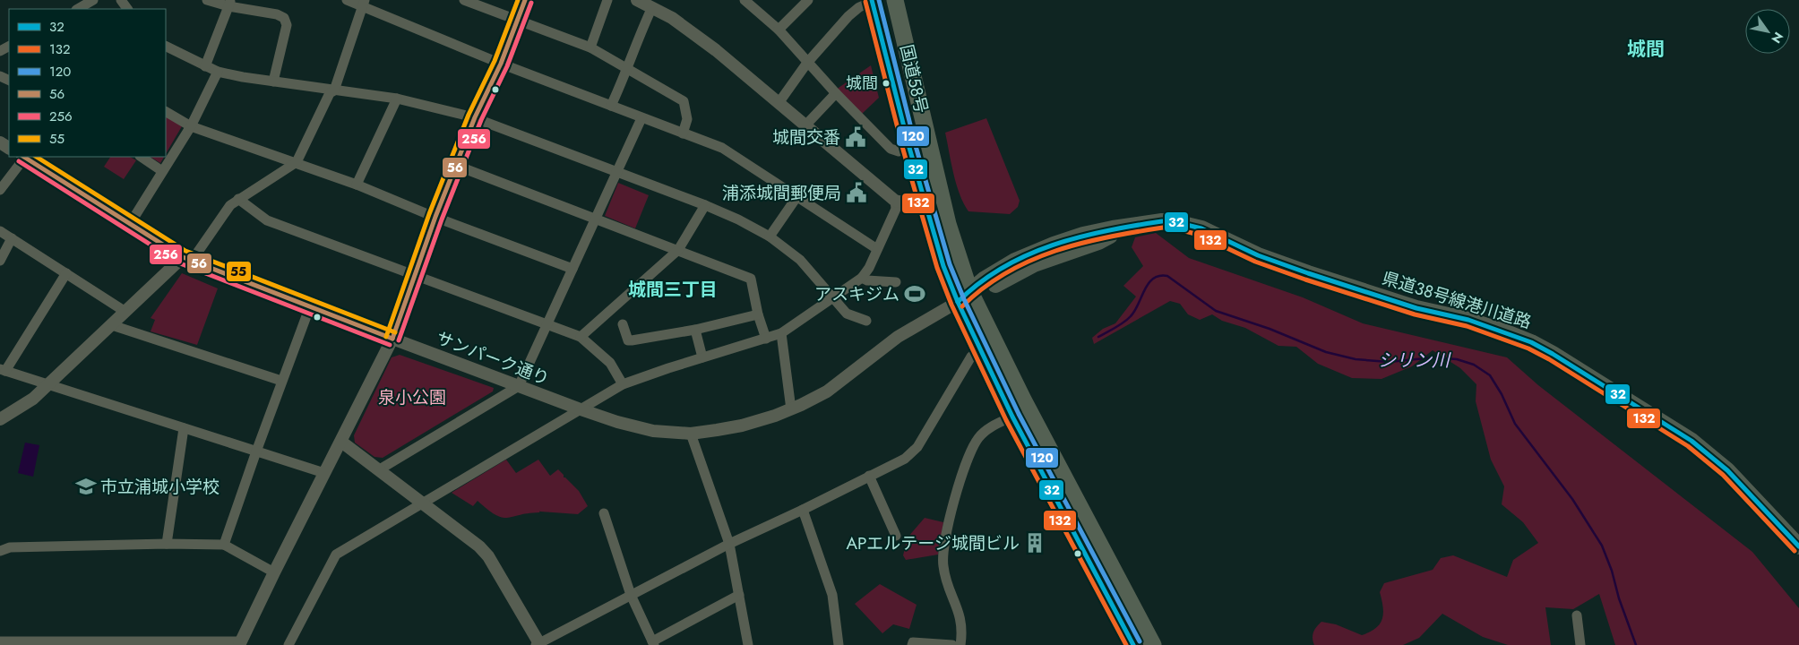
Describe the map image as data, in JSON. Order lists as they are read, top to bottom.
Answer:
{
  "streets": {
    "highway": ["国道58号"],
    "main road": ["県道38号線港川道路"],
    "street": ["サンパーク通り"]
  },
  "crossings": [
    ["国道58号", "県道38号線港川道路"],
    ["国道58号", "サンパーク通り"],
    ["県道38号線港川道路", "サンパーク通り"]
  ],
  "districts": ["城間", "城間三丁目"],
  "water": ["シリン川"],
  "parks": ["泉小公園"],
  "places": {
    "other": ["城間"],
    "public building": ["城間交番", "浦添城間郵便局"],
    "sports": ["アスキジム"],
    "school or university": ["市立浦城小学校"],
    "building": ["APエルテージ城間ビル"]
  },
  "lines": [
    "transit line 32",
    "transit line 120",
    "transit line 56",
    "transit line 55",
    "transit line 132",
    "transit line 256"
  ],
  "legend": [
    "32",
    "132",
    "120",
    "56",
    "256",
    "55"
  ],
  "north": "bottom right"
}
